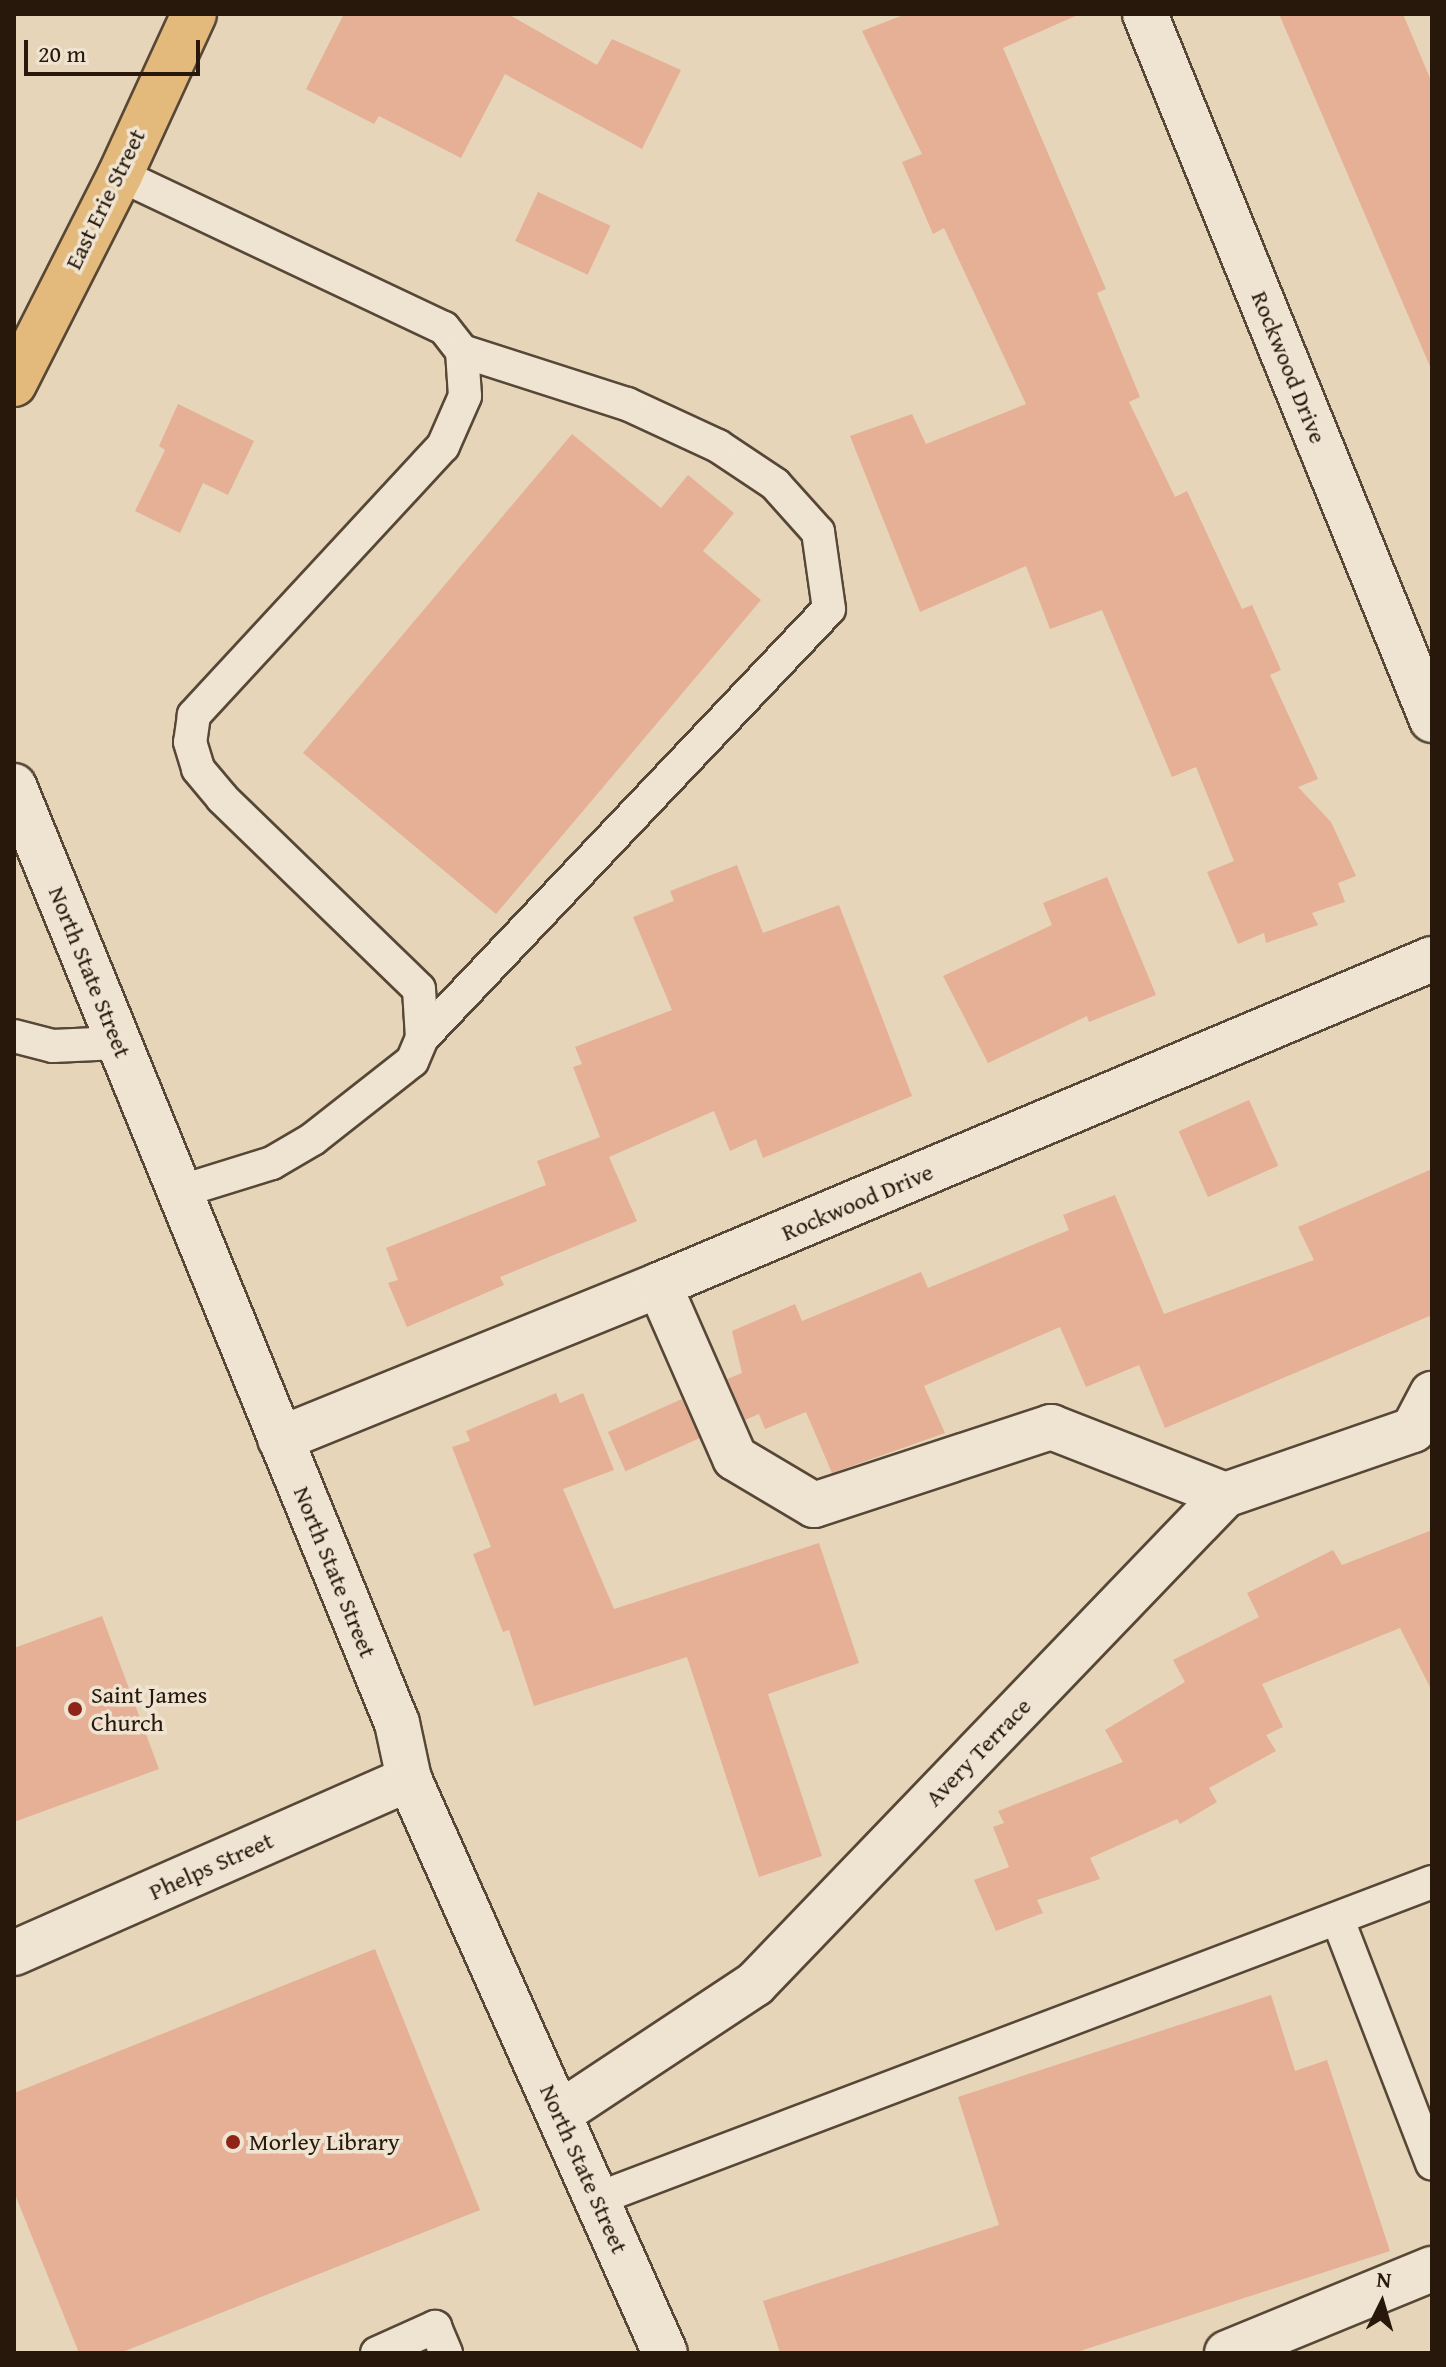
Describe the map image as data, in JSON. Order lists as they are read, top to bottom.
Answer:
{
  "streets": {
    "main road": ["East Erie Street"],
    "street": [
      "Rockwood Drive",
      "North State Street",
      "Avery Terrace",
      "Phelps Street"
    ]
  },
  "crossings": [
    ["Rockwood Drive", "North State Street"],
    ["North State Street", "Avery Terrace"],
    ["North State Street", "Phelps Street"]
  ],
  "places": ["Saint James Church", "Morley Library"],
  "scale_bar": "20 m",
  "north": "top"
}
